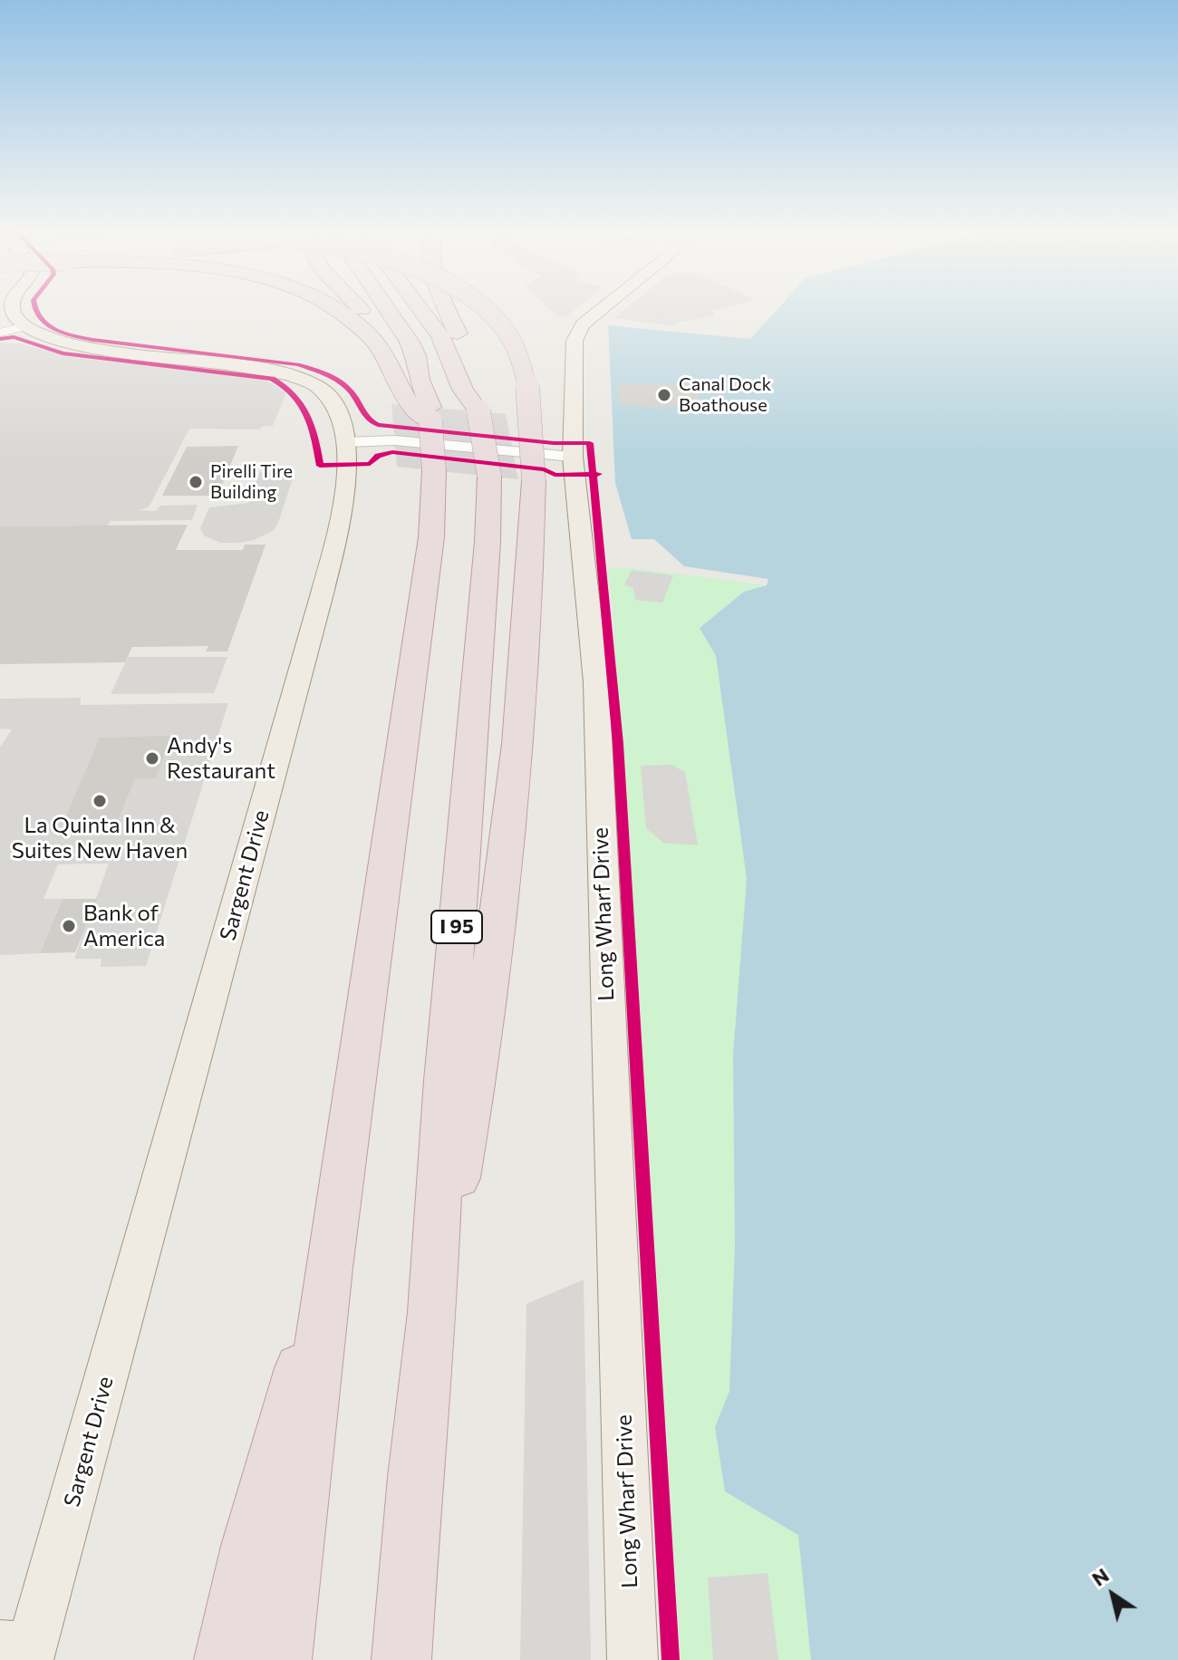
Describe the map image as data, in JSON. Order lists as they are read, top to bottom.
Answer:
{
  "streets": {
    "highway": ["I 95"],
    "main road": ["Sargent Drive", "Long Wharf Drive"]
  },
  "places": [
    "Canal Dock Boathouse",
    "Pirelli Tire Building",
    "Andy's Restaurant",
    "La Quinta Inn & Suites New Haven",
    "Bank of America"
  ],
  "north": "top left"
}
